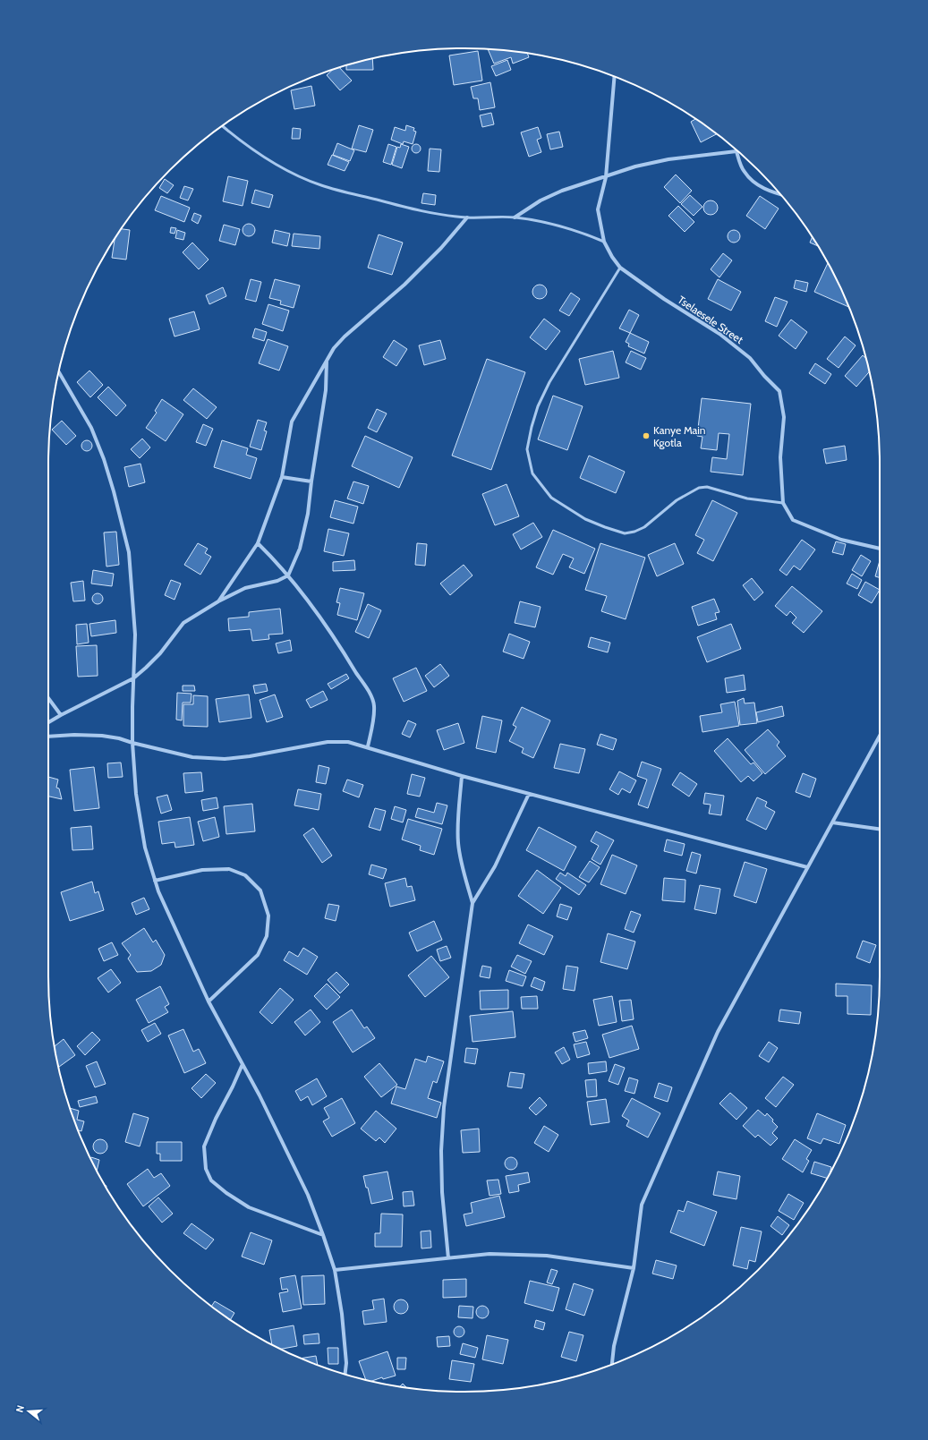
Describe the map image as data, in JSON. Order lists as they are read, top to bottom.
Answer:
{
  "streets": {
    "street": ["Tselaesele Street"]
  },
  "places": ["Kanye Main Kgotla"],
  "north": "left"
}
